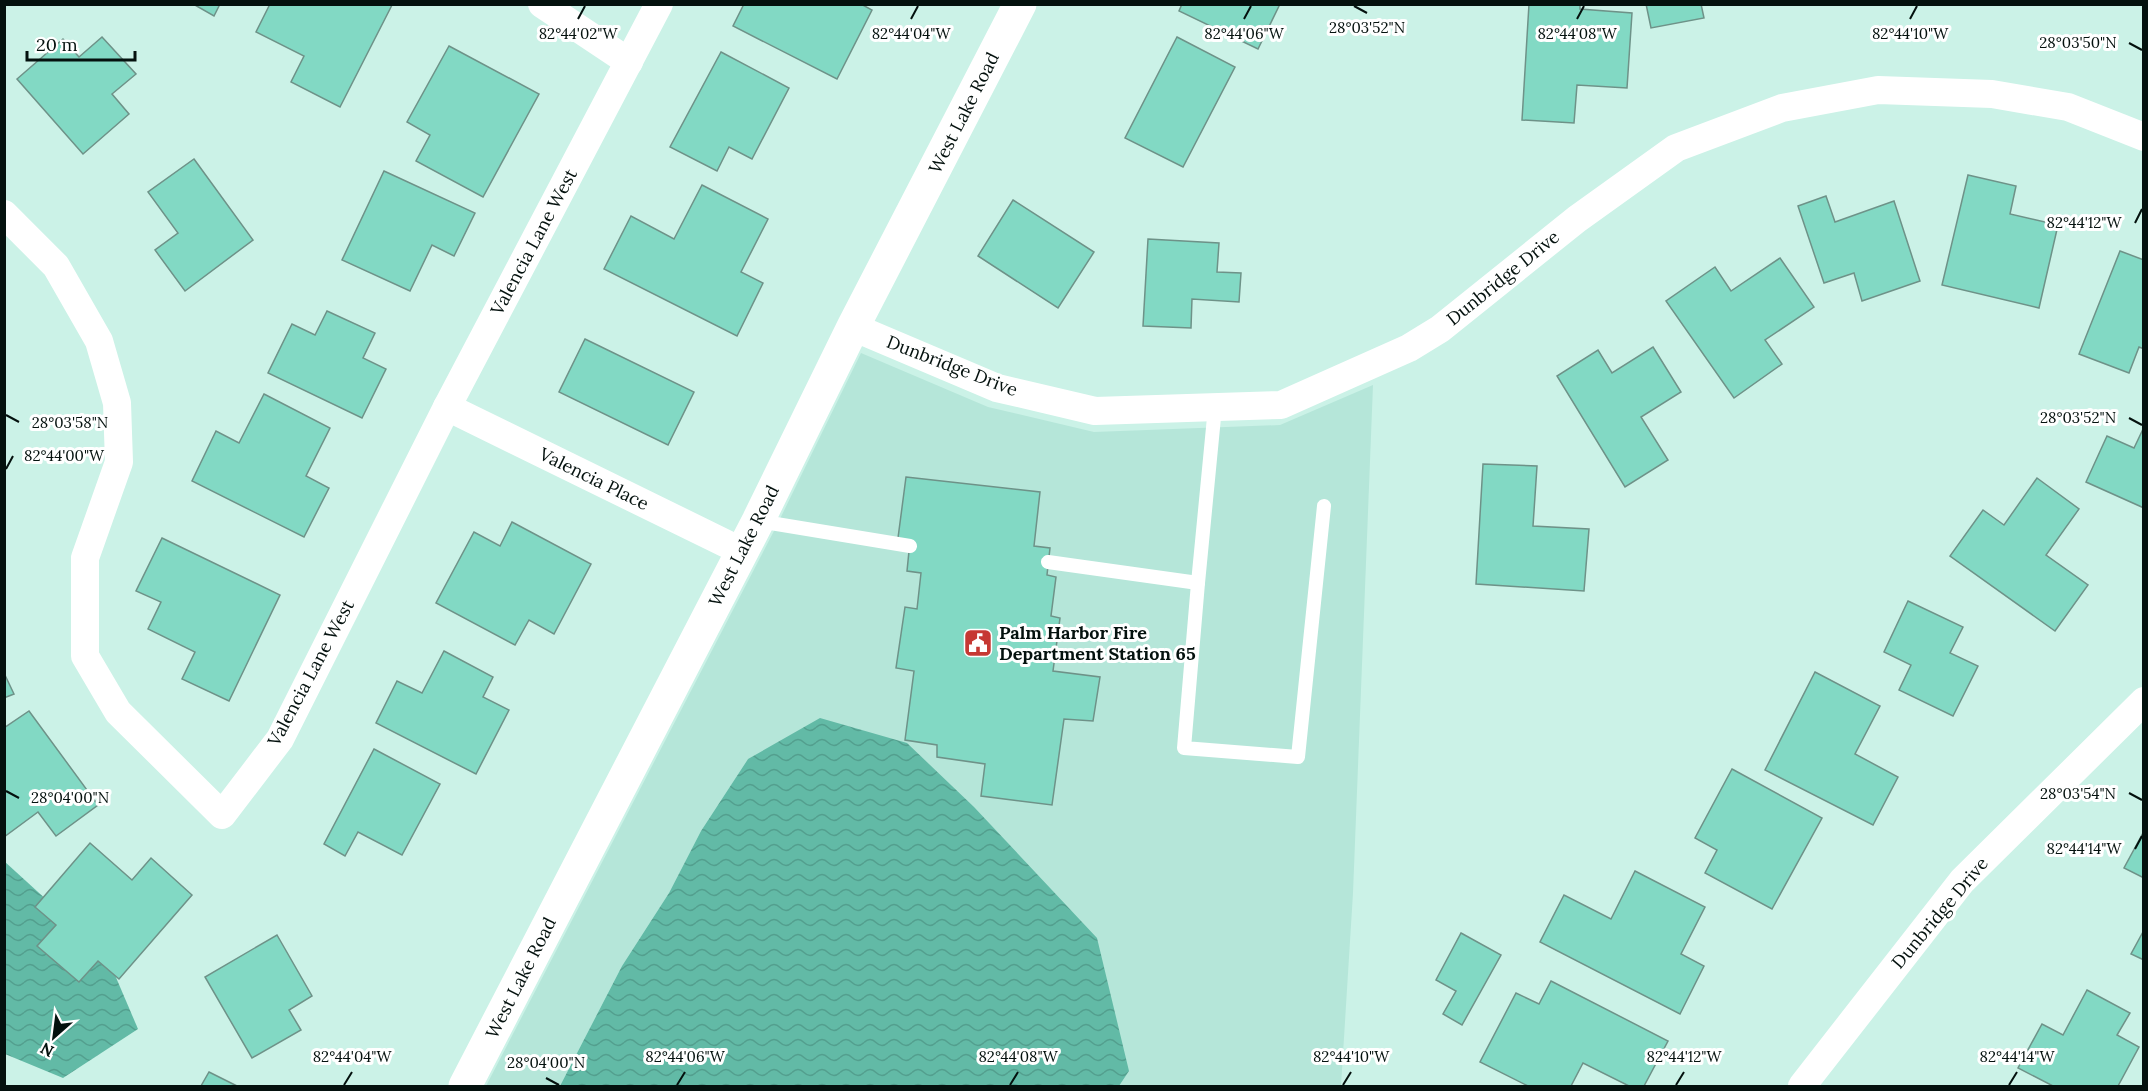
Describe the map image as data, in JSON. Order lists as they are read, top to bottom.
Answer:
{
  "streets": {
    "street": [
      "West Lake Road",
      "Valencia Lane West",
      "Dunbridge Drive",
      "Valencia Place"
    ]
  },
  "crossings": [
    ["West Lake Road", "Dunbridge Drive"],
    ["West Lake Road", "Valencia Place"],
    ["Valencia Lane West", "Valencia Place"]
  ],
  "places": {
    "public building": ["Palm Harbor Fire Department Station 65"]
  },
  "scale_bar": "20 m",
  "north": "bottom left",
  "coordinates": [
    "28°03'52\"N",
    "82°44'02\"W",
    "82°44'04\"W",
    "82°44'06\"W",
    "82°44'08\"W",
    "82°44'10\"W",
    "28°03'50\"N",
    "82°44'12\"W",
    "28°03'58\"N",
    "82°44'00\"W",
    "28°03'54\"N",
    "28°04'00\"N",
    "82°44'14\"W"
  ]
}
